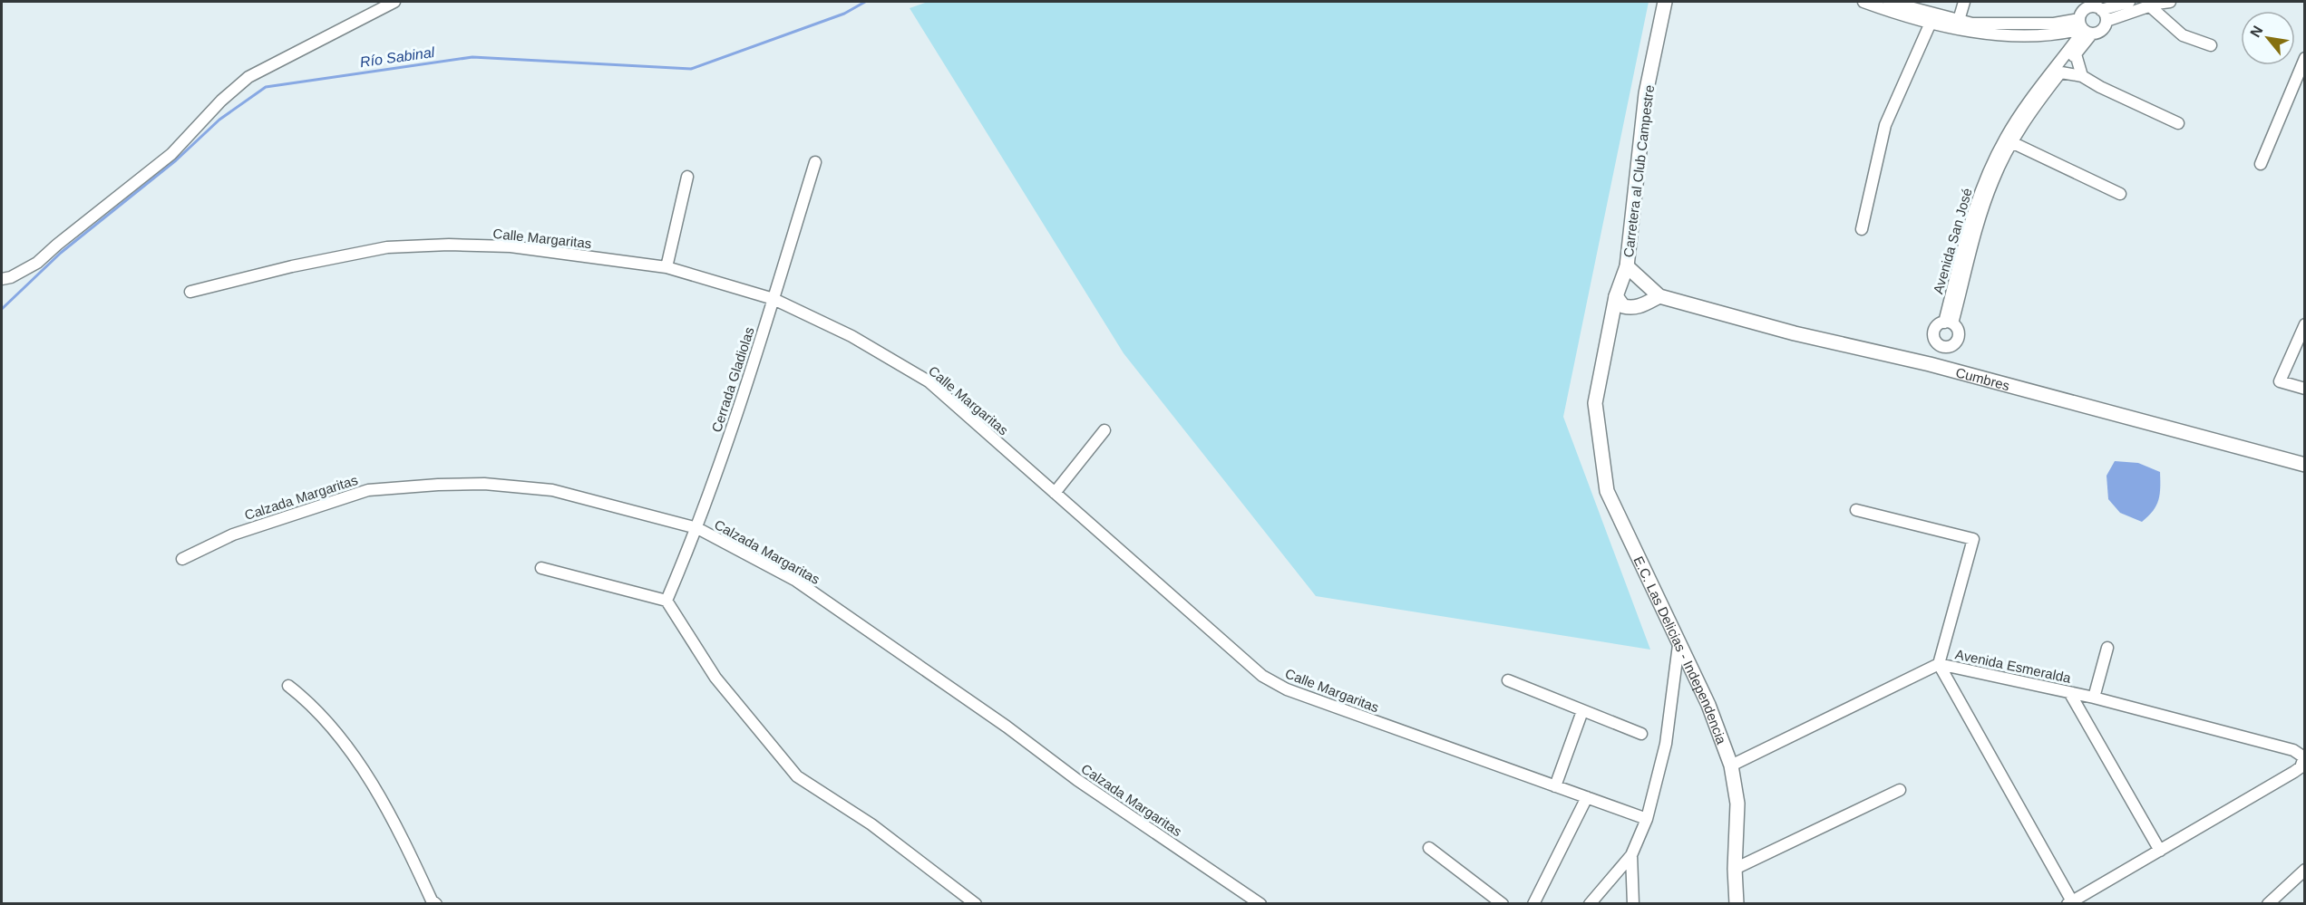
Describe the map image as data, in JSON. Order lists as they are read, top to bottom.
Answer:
{
  "streets": {
    "street": [
      "Carretera al Club Campestre",
      "Calle Margaritas",
      "Avenida San José",
      "Cumbres",
      "Cerrada Gladiolas",
      "Calzada Margaritas",
      "E.C. Las Delicias - Independencia",
      "Avenida Esmeralda"
    ]
  },
  "crossings": [
    ["Carretera al Club Campestre", "Cumbres"],
    ["Carretera al Club Campestre", "E.C. Las Delicias - Independencia"],
    ["Calle Margaritas", "Cerrada Gladiolas"],
    ["Cerrada Gladiolas", "Calzada Margaritas"],
    ["E.C. Las Delicias - Independencia", "Avenida Esmeralda"]
  ],
  "water": ["Río Sabinal"],
  "north": "top left"
}
